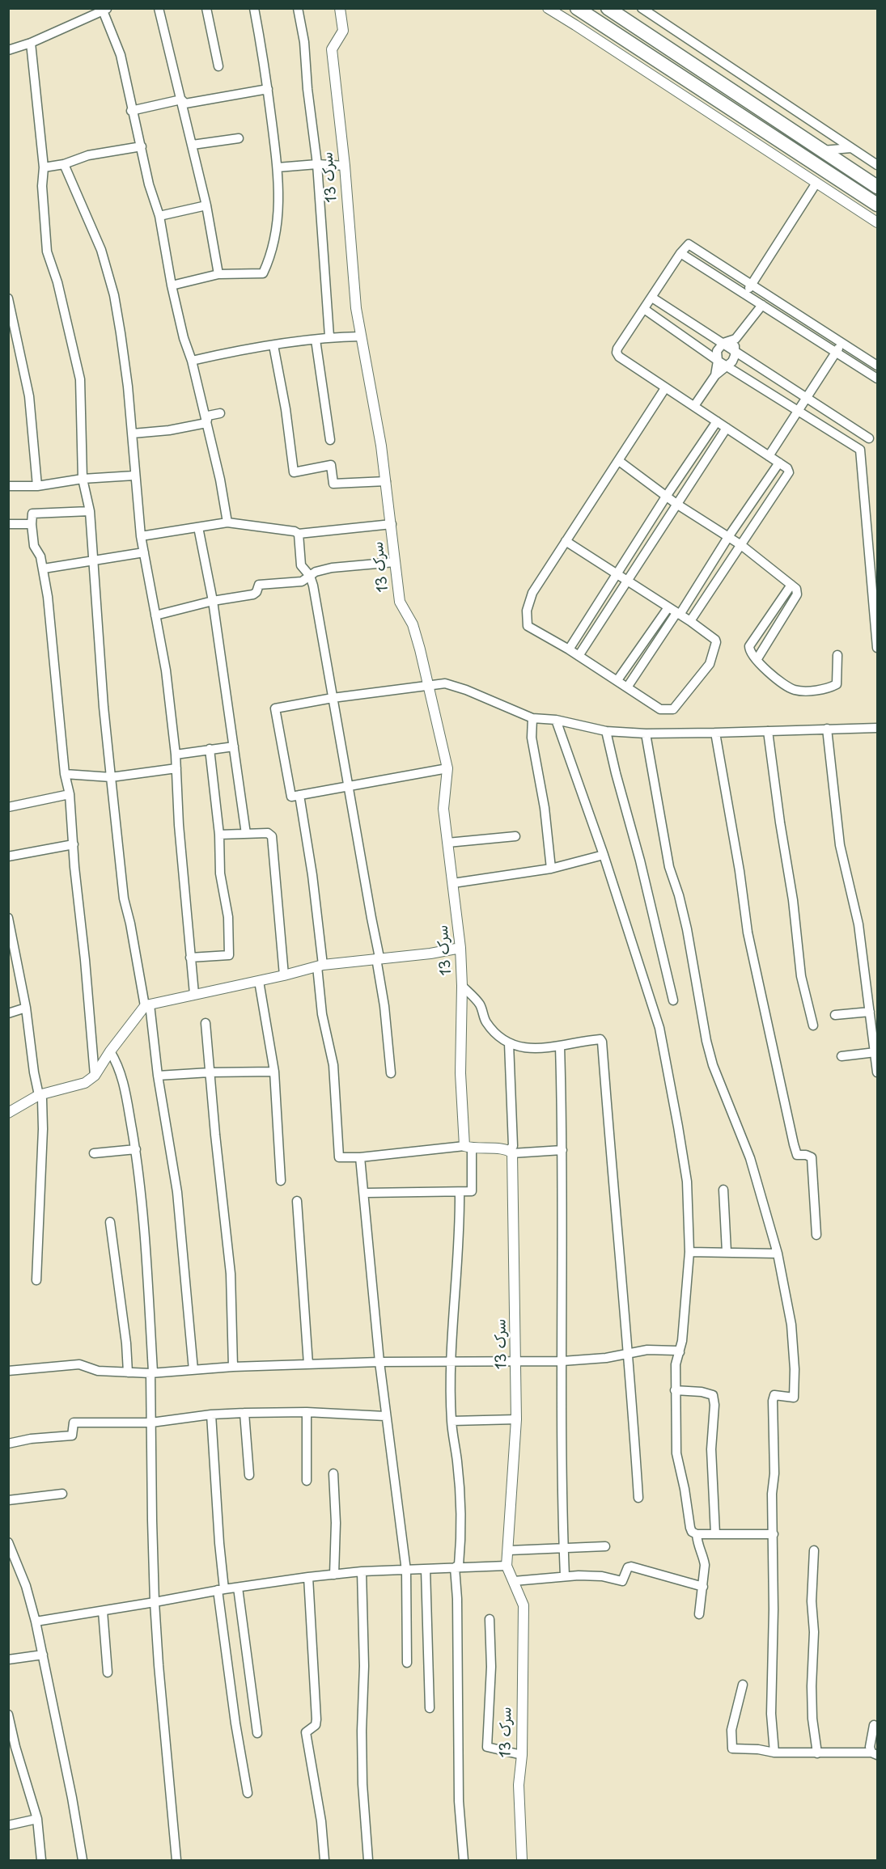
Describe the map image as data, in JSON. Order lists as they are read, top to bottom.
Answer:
{
  "streets": {
    "street": ["سرک 13"]
  }
}
